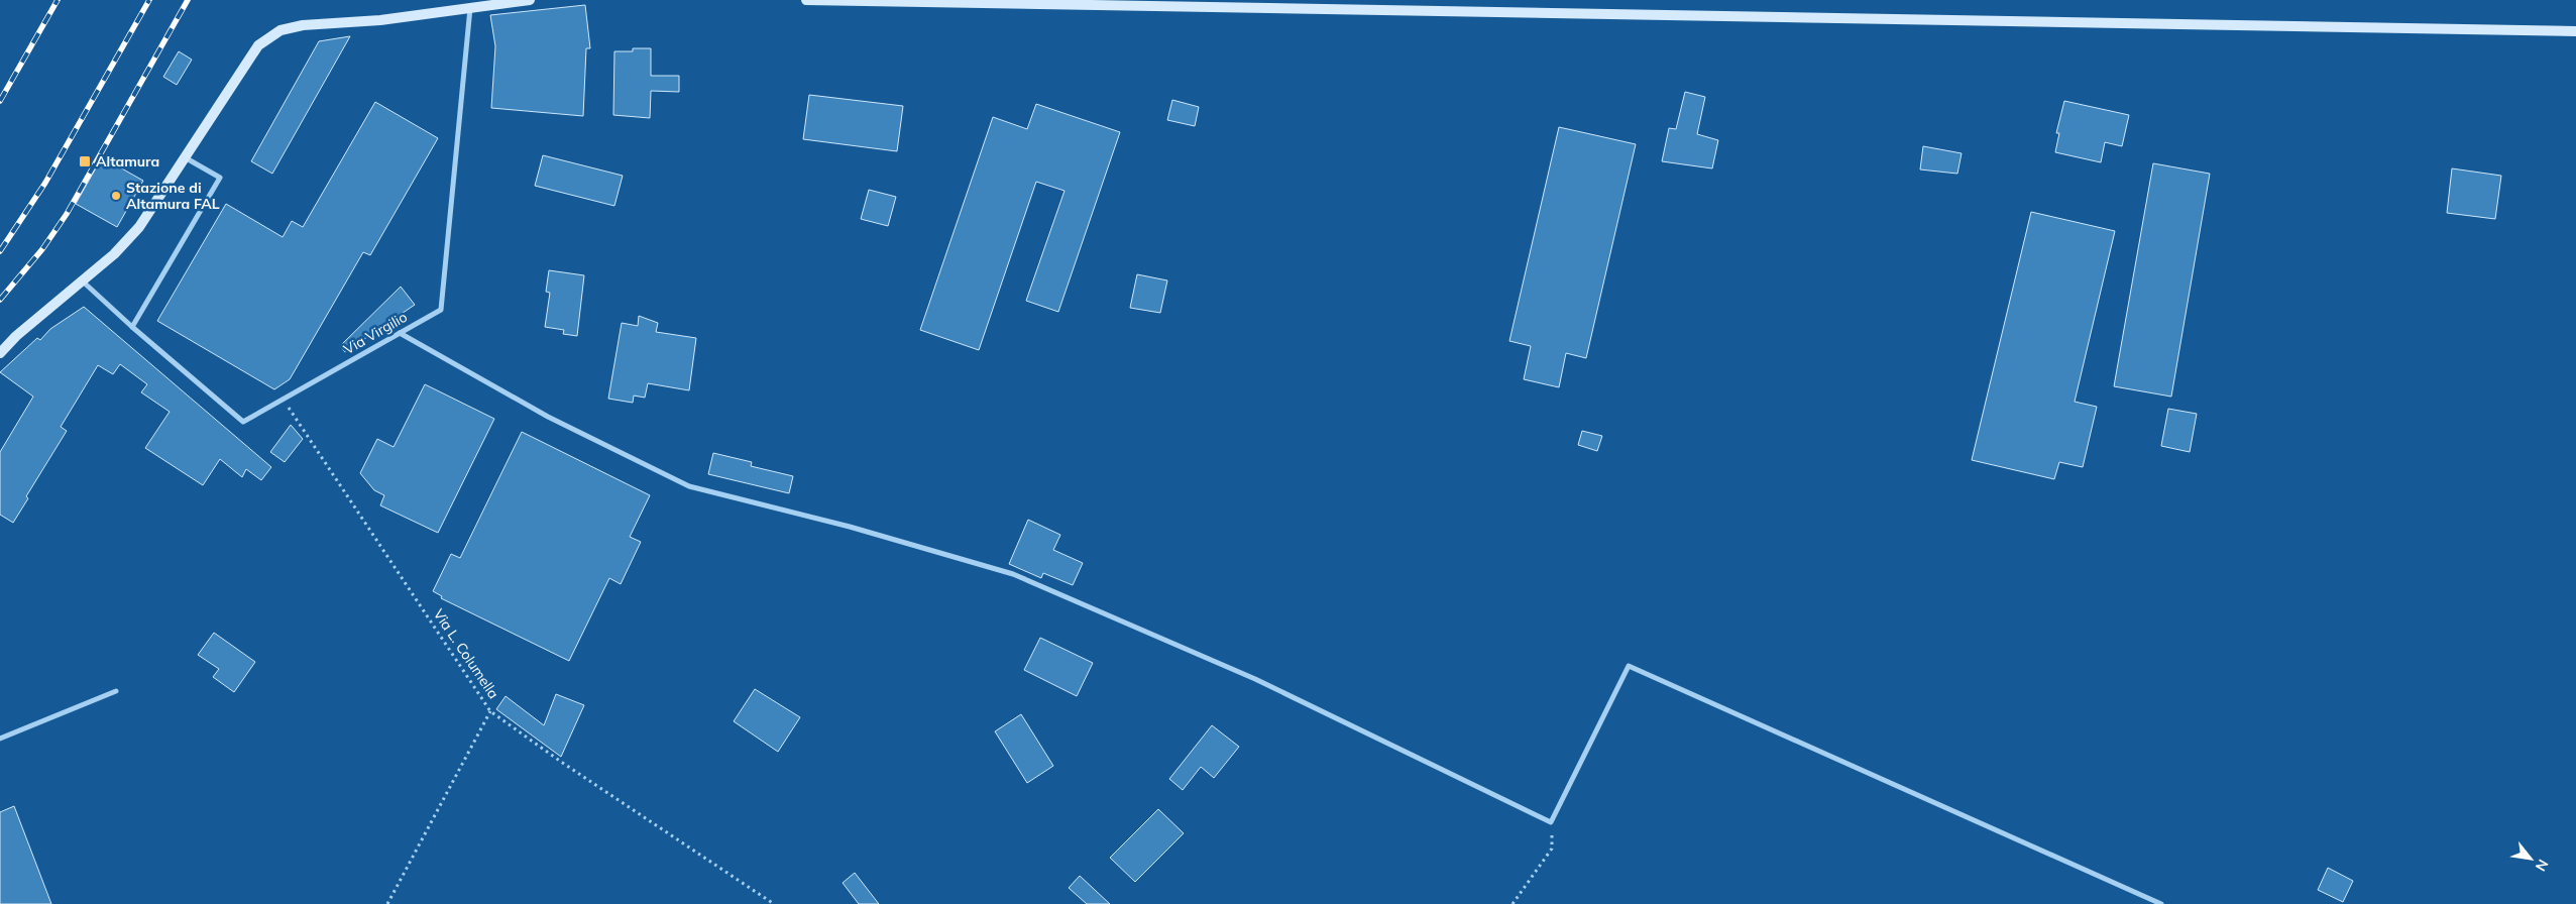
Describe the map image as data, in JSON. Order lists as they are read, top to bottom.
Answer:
{
  "streets": {
    "street": ["Via Virgilio"],
    "path": ["Via L. Columella"]
  },
  "crossings": [
    ["Via Virgilio", "Via L. Columella"]
  ],
  "places": {
    "transit": ["Altamura"],
    "other": ["Stazione di Altamura FAL"]
  },
  "north": "bottom right"
}
